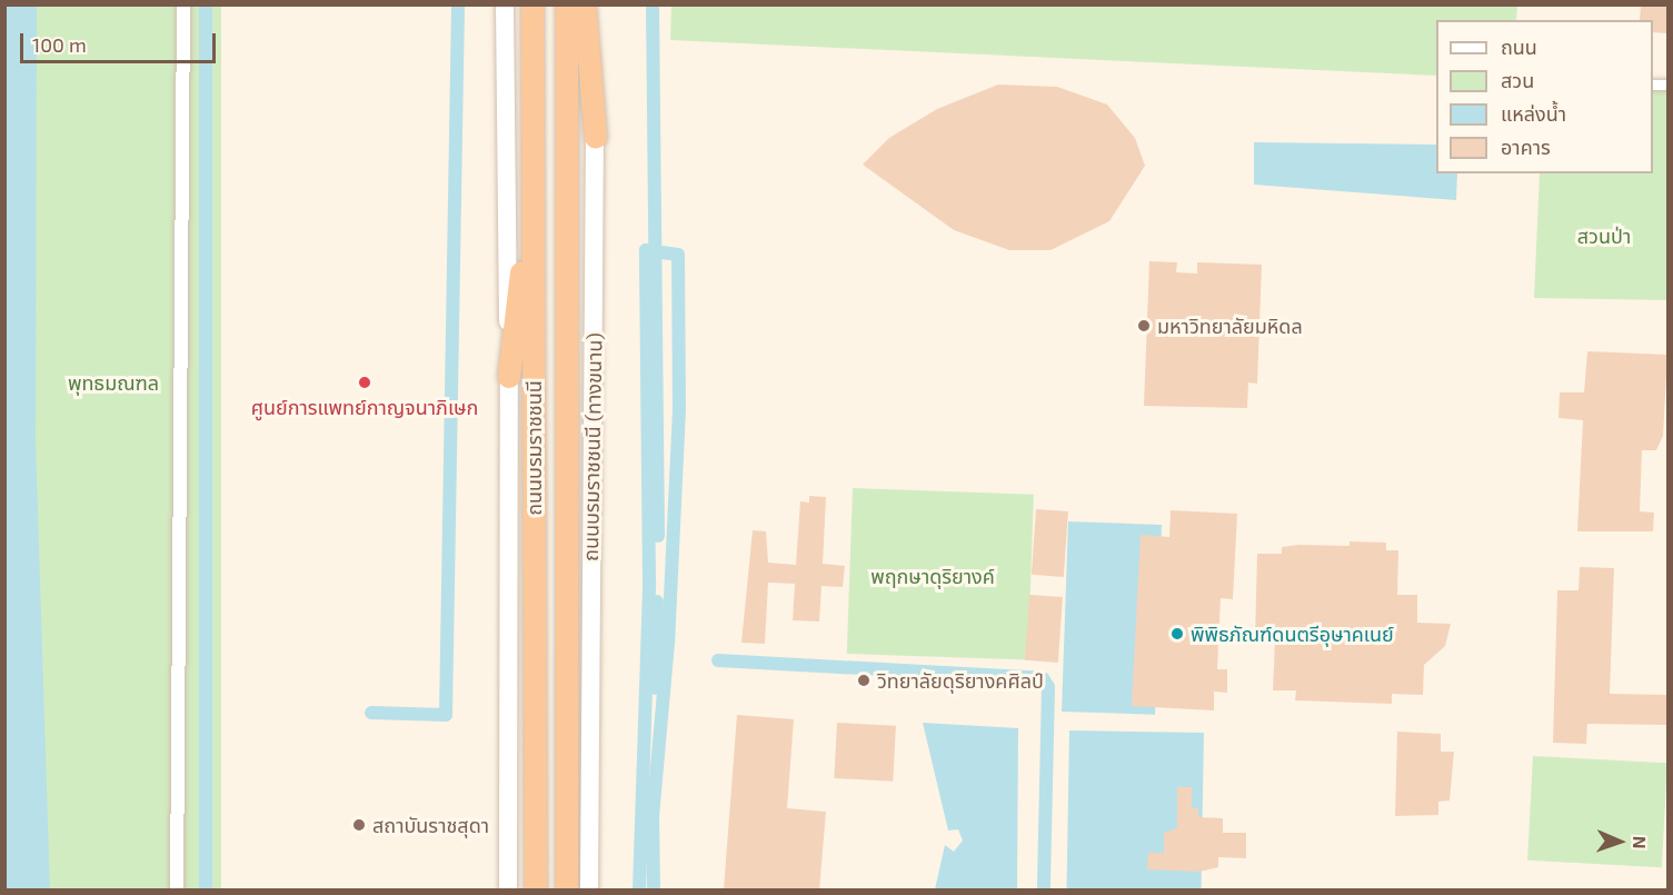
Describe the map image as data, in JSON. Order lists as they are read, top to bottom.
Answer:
{
  "streets": {
    "highway": ["ถนนบรมราชชนนี"],
    "main road": ["ถนนบรมราชชนนี (ทางขนาน)"]
  },
  "parks": ["สวนป่า", "พุทธมณฑล", "พฤกษาดุริยางค์"],
  "places": [
    "มหาวิทยาลัยมหิดล",
    "ศูนย์การแพทย์กาญจนาภิเษก",
    "พิพิธภัณฑ์ดนตรีอุษาคเนย์",
    "วิทยาลัยดุริยางคศิลป์",
    "สถาบันราชสุดา"
  ],
  "legend": [
    "ถนน",
    "สวน",
    "แหล่งน้ำ",
    "อาคาร"
  ],
  "scale_bar": "100 m",
  "north": "right"
}
